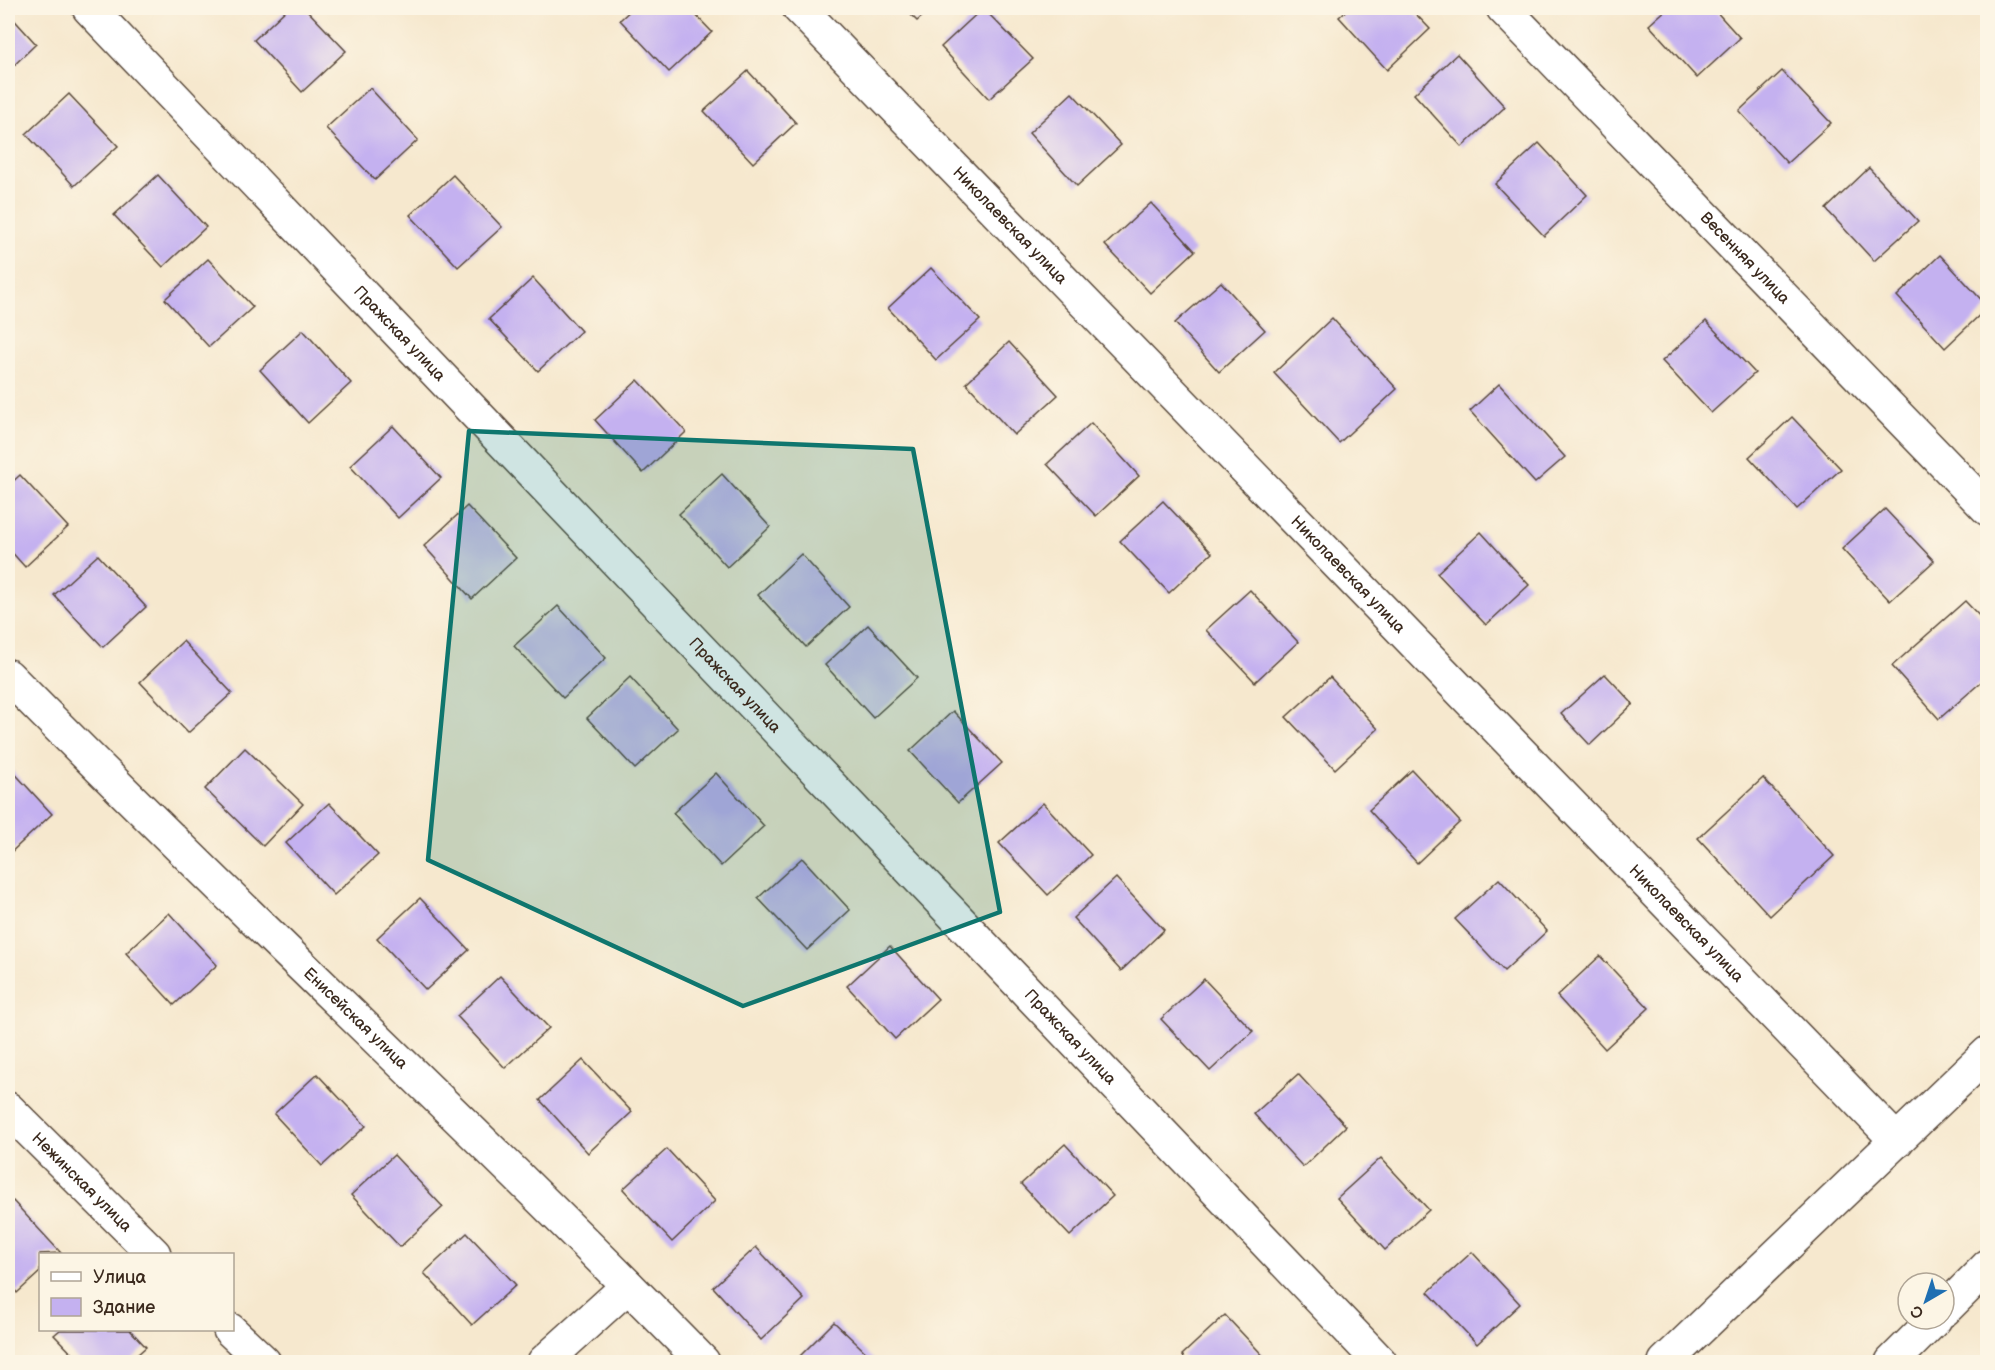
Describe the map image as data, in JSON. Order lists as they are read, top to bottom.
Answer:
{
  "streets": {
    "street": [
      "Николаевская улица",
      "Весенняя улица",
      "Пражская улица",
      "Енисейская улица",
      "Нежинская улица"
    ]
  },
  "legend": ["Улица", "Здание"],
  "north": "bottom left"
}
